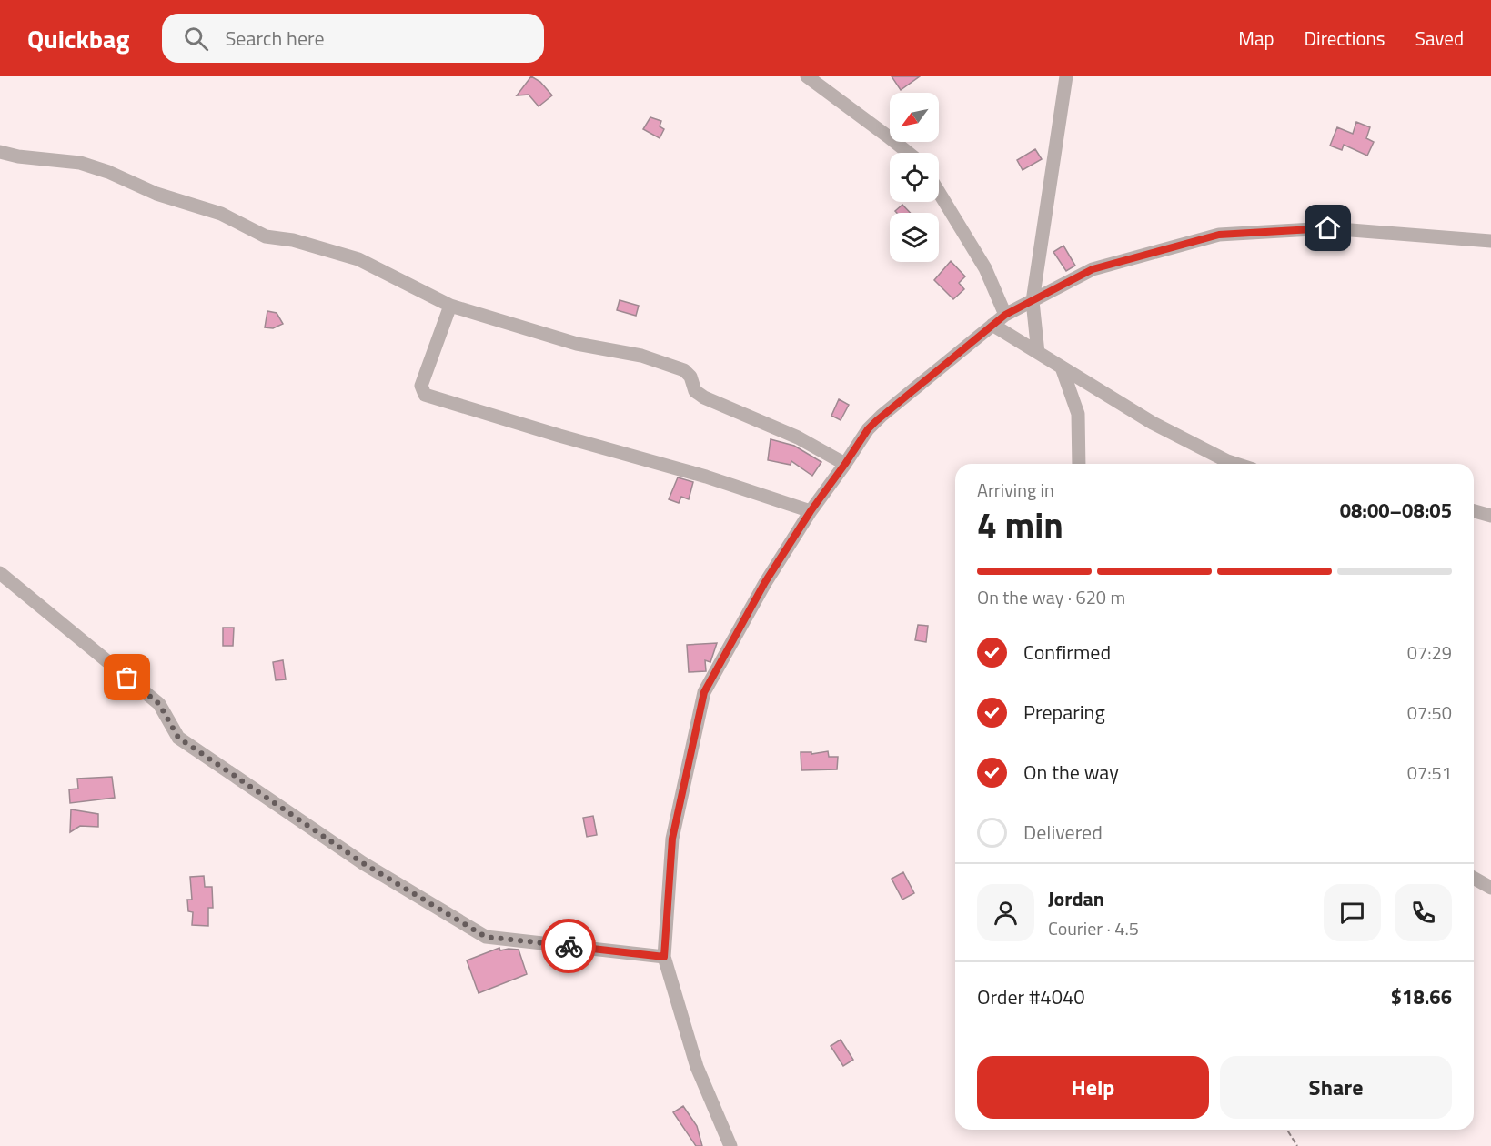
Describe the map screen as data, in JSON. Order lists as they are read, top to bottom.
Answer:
{
  "north": "bottom left",
  "page": {
    "header": "Quickbag",
    "search": "Search here",
    "nav": ["Map", "Directions", "Saved"],
    "heading": ["4 min", "Arriving in", "08:00–08:05"],
    "panel": [
      "Jordan",
      "Courier · 4.5",
      "Order #4040",
      "$18.66"
    ],
    "bar": "On the way · 620 m",
    "list": [
      ["Confirmed", "07:29"],
      ["Preparing", "07:50"],
      ["On the way", "07:51"],
      "Delivered"
    ],
    "buttons": ["Help", "Share"]
  }
}
